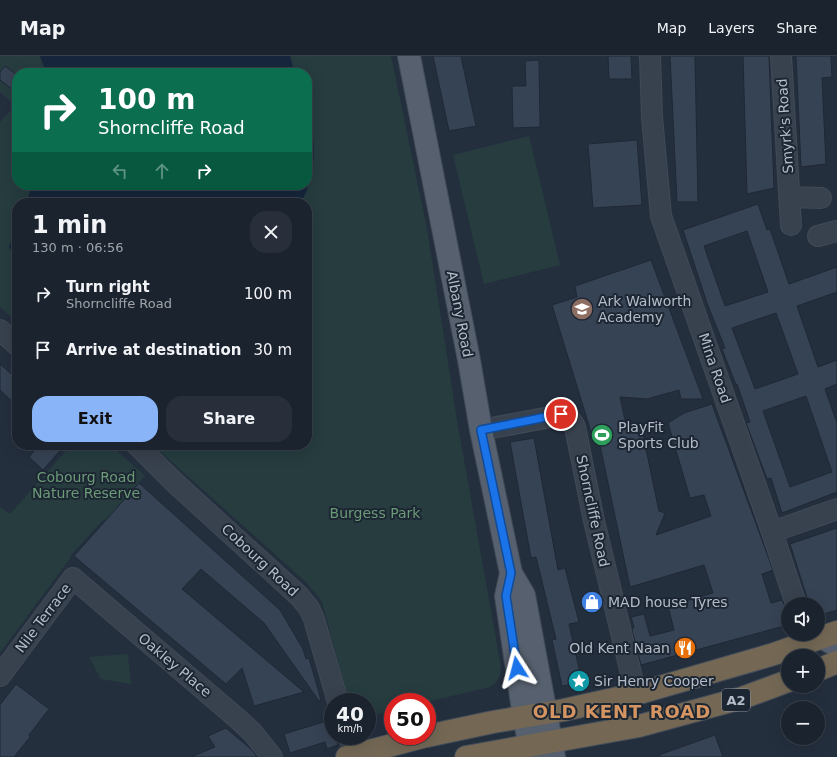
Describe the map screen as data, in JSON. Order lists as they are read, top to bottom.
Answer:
{
  "streets": {
    "highway": ["A2"],
    "main road": ["Albany Road"],
    "street": [
      "Smyrk's Road",
      "Mina Road",
      "Shorncliffe Road",
      "Cobourg Road",
      "Nile Terrace",
      "Oakley Place"
    ]
  },
  "crossings": [
    ["Albany Road", "Shorncliffe Road"],
    ["Albany Road", "A2"],
    ["Shorncliffe Road", "A2"],
    ["Nile Terrace", "Oakley Place"]
  ],
  "districts": ["OLD KENT ROAD"],
  "parks": ["Cobourg Road Nature Reserve", "Burgess Park"],
  "places": {
    "school or university": ["Ark Walworth Academy"],
    "sports": ["PlayFit Sports Club"],
    "shop": ["MAD house Tyres"],
    "restaurant": ["Old Kent Naan"],
    "place": ["Sir Henry Cooper"]
  },
  "page": {
    "header": "Map",
    "nav": ["Map", "Layers", "Share"],
    "turn": ["100 m", "Shorncliffe Road"],
    "heading": ["1 min", "130 m · 06:56"],
    "list": [
      {
        "name": "Turn right",
        "note": "Shorncliffe Road",
        "value": "100 m"
      },
      {
        "name": "Arrive at destination",
        "value": "30 m"
      }
    ],
    "buttons": ["Exit", "Share"],
    "map_buttons": ["+", "−"],
    "speed": "40 km/h",
    "limit": "50"
  }
}
